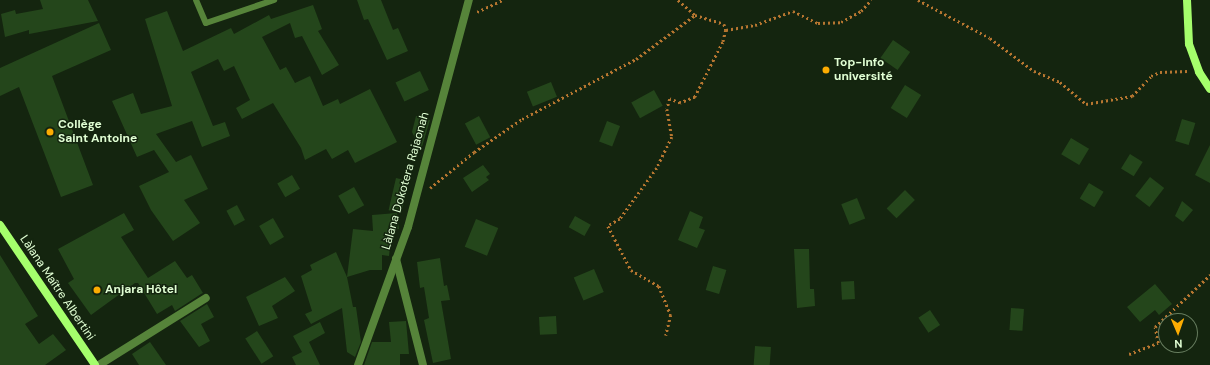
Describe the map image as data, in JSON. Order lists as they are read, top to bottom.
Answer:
{
  "streets": {
    "main road": ["Làlana Maître Albertini"],
    "street": ["Làlana Dokotera Rajaonah"]
  },
  "places": ["Top-Info université", "Collège Saint Antoine", "Anjara Hôtel"],
  "north": "bottom"
}
